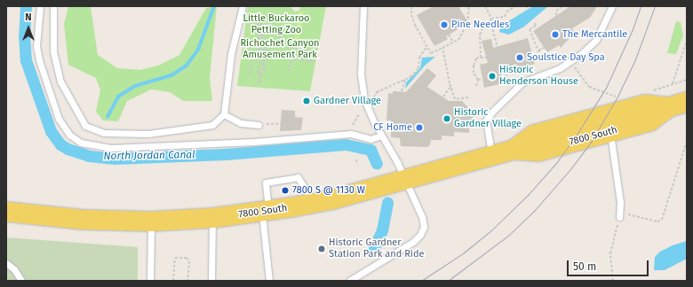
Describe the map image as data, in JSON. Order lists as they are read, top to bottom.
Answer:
{
  "streets": {
    "main road": ["7800 South"]
  },
  "water": ["North Jordan Canal"],
  "parks": ["Little Buckaroo Petting Zoo", "Richochet Canyon Amusement Park"],
  "places": [
    "Pine Needles",
    "The Mercantile",
    "Soulstice Day Spa",
    "Historic Henderson House",
    "Gardner Village",
    "Historic Gardner Village",
    "CF Home",
    "7800 S @ 1130 W",
    "Historic Gardner Station Park and Ride"
  ],
  "scale_bar": "50 m",
  "north": "top"
}
